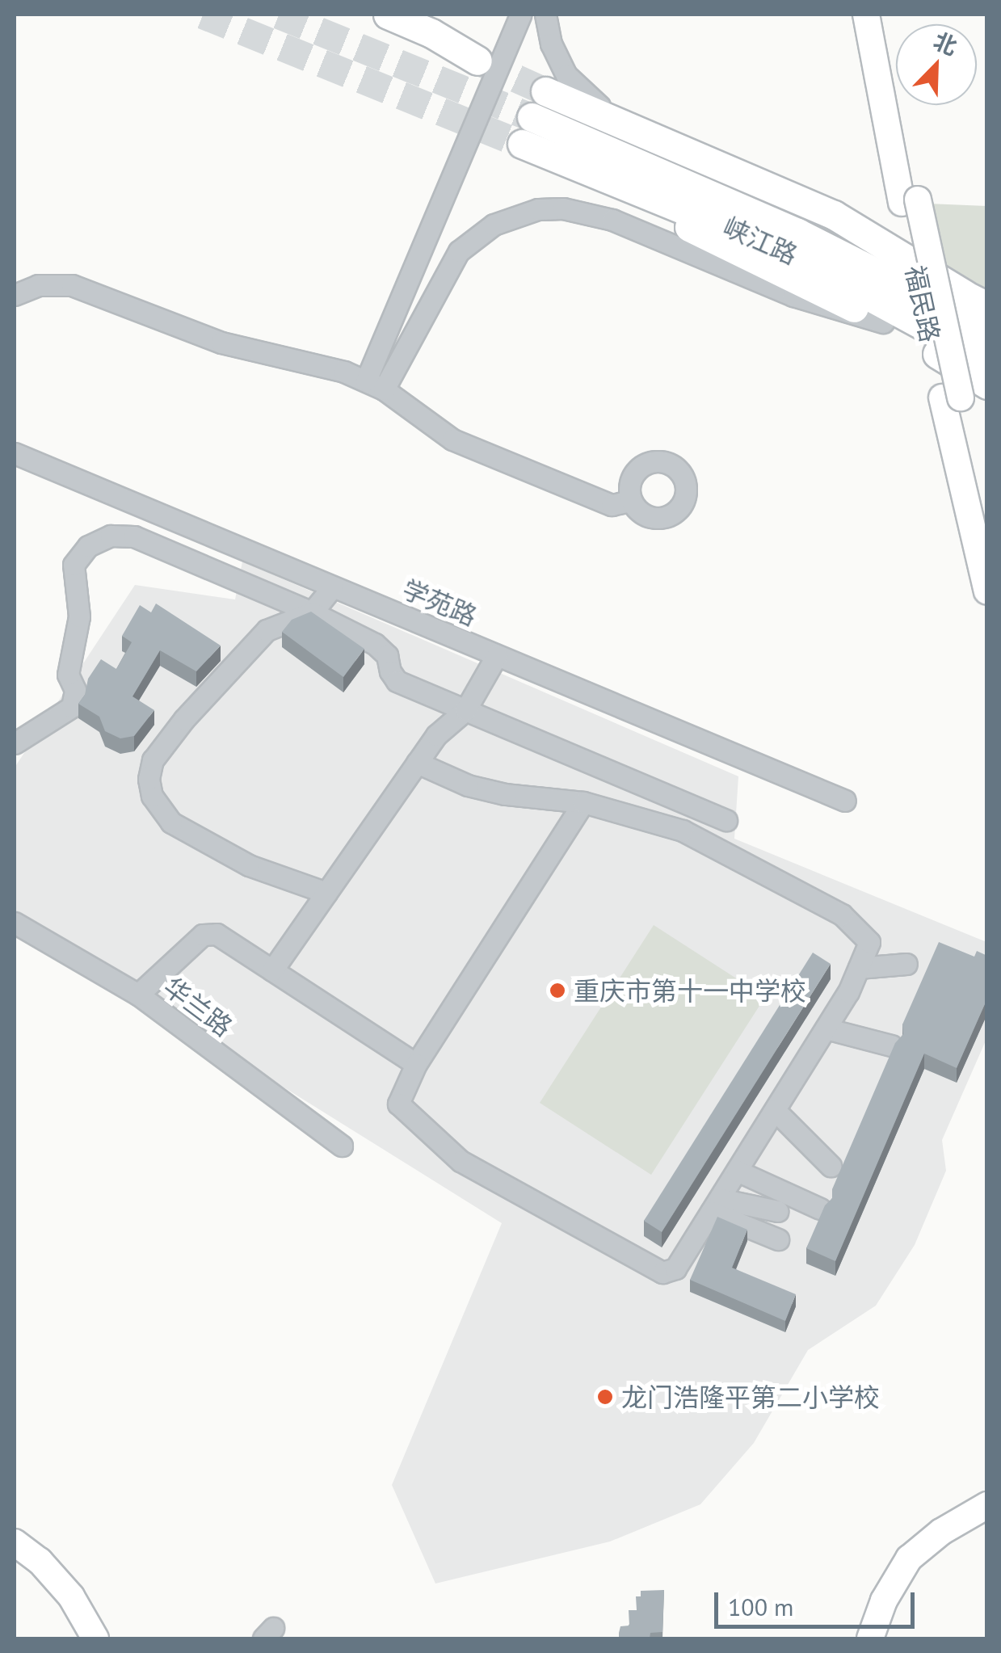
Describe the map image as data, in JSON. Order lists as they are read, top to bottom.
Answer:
{
  "streets": {
    "highway": ["峡江路"],
    "main road": ["福民路"],
    "street": ["学苑路", "华兰路"]
  },
  "places": ["重庆市第十一中学校", "龙门浩隆平第二小学校"],
  "scale_bar": "100 m",
  "north": "top right"
}
